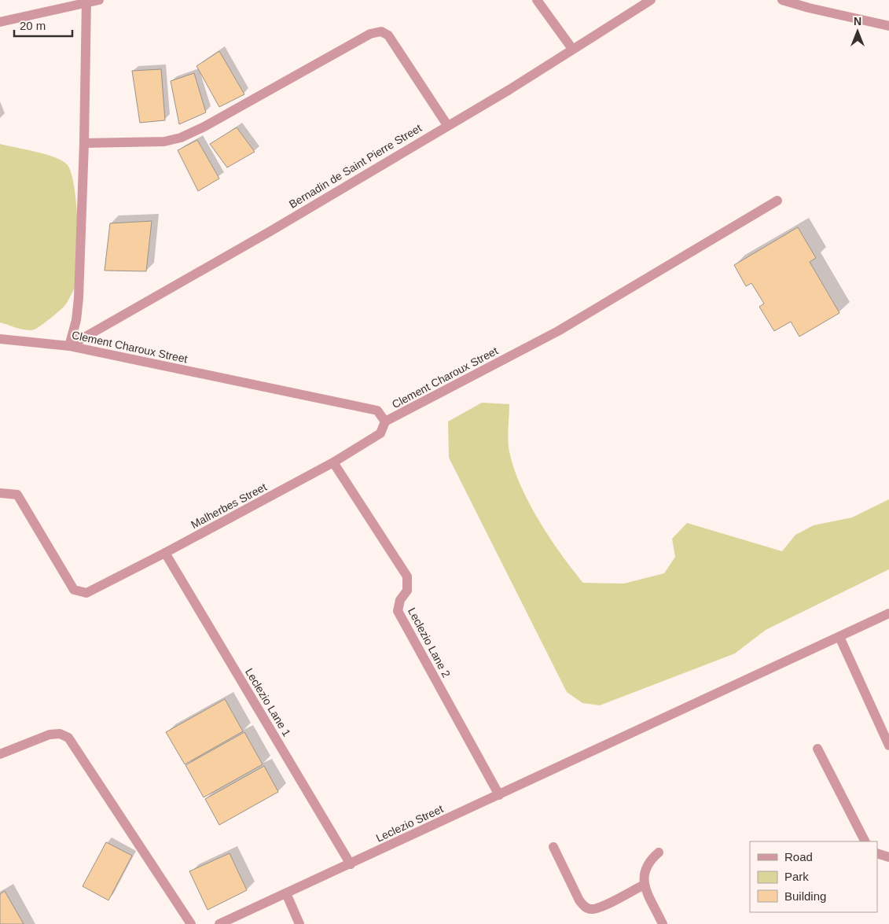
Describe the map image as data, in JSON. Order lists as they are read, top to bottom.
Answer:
{
  "streets": {
    "street": [
      "Bernadin de Saint Pierre Street",
      "Clement Charoux Street",
      "Malherbes Street",
      "Leclezio Lane 2",
      "Leclezio Lane 1",
      "Leclezio Street"
    ]
  },
  "crossings": [
    ["Bernadin de Saint Pierre Street", "Clement Charoux Street"],
    ["Clement Charoux Street", "Malherbes Street"],
    ["Malherbes Street", "Leclezio Lane 2"],
    ["Malherbes Street", "Leclezio Lane 1"],
    ["Leclezio Lane 2", "Leclezio Street"],
    ["Leclezio Lane 1", "Leclezio Street"]
  ],
  "legend": ["Road", "Park", "Building"],
  "scale_bar": "20 m",
  "north": "top"
}
